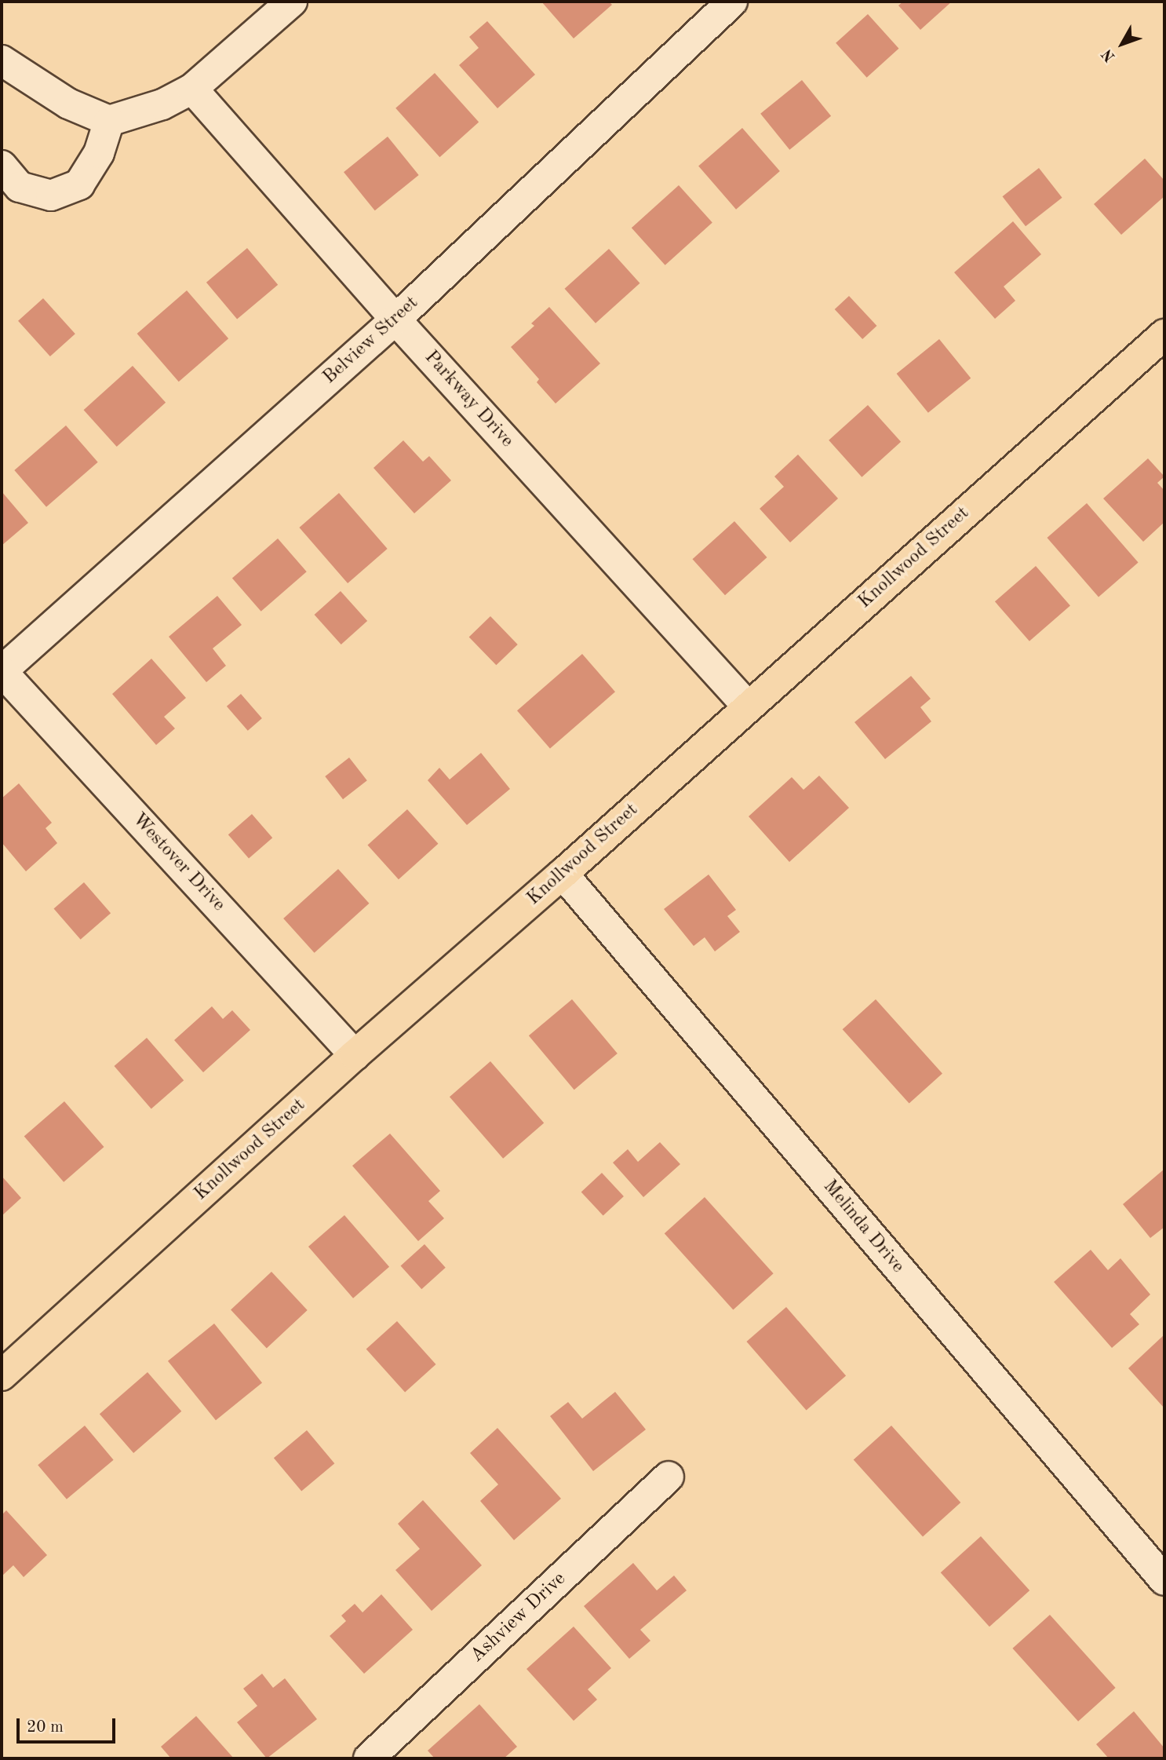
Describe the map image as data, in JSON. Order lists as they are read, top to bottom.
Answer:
{
  "streets": {
    "main road": ["Knollwood Street"],
    "street": [
      "Belview Street",
      "Parkway Drive",
      "Westover Drive",
      "Melinda Drive",
      "Ashview Drive"
    ]
  },
  "crossings": [
    ["Belview Street", "Parkway Drive"],
    ["Belview Street", "Westover Drive"],
    ["Parkway Drive", "Knollwood Street"],
    ["Knollwood Street", "Westover Drive"],
    ["Knollwood Street", "Melinda Drive"]
  ],
  "scale_bar": "20 m",
  "north": "bottom left"
}
